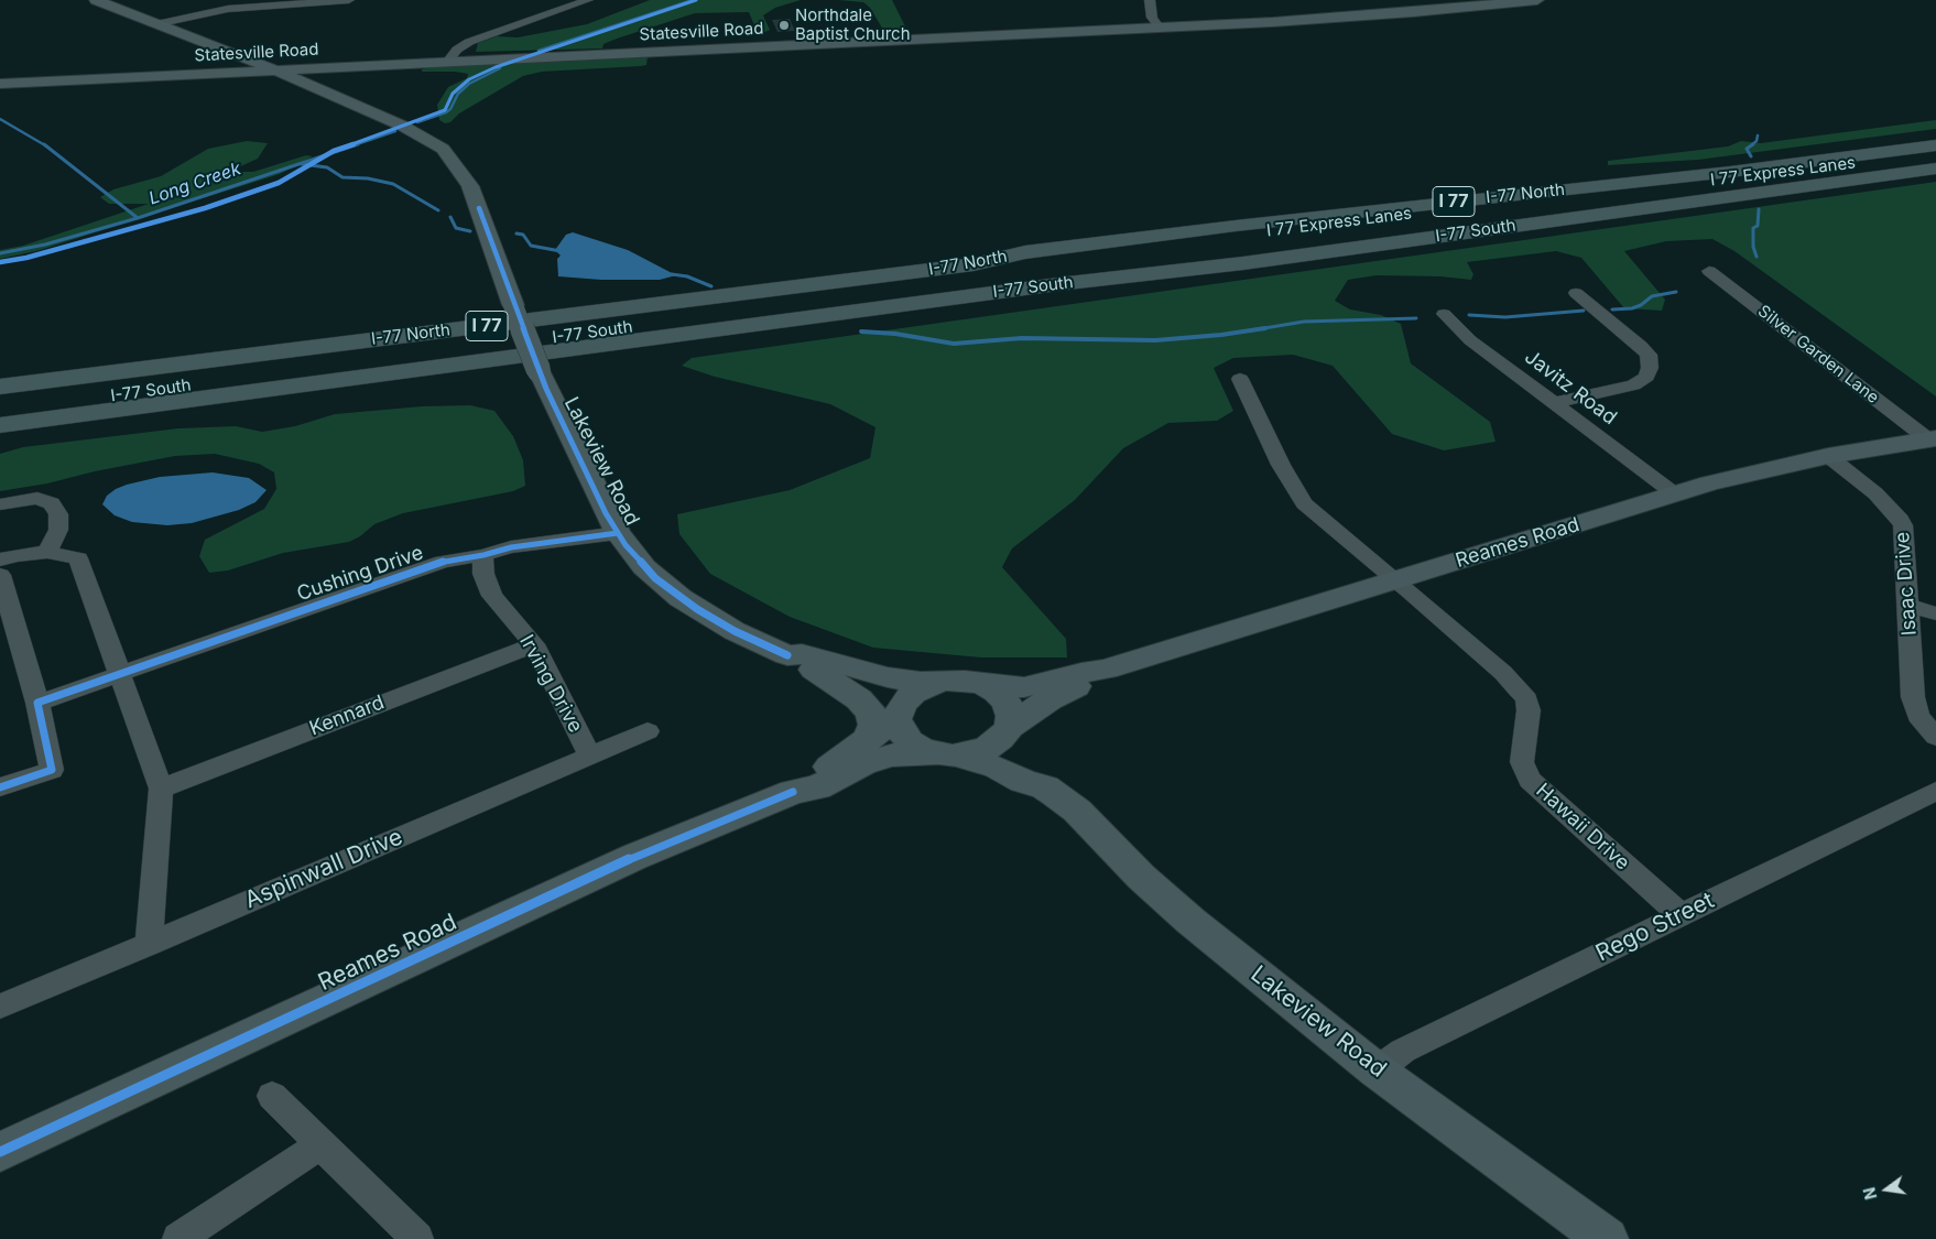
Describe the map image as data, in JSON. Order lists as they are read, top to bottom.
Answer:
{
  "streets": {
    "highway": [
      "I 77 Express Lanes",
      "I-77 North",
      "I 77",
      "I-77 South"
    ],
    "main road": ["Statesville Road", "Lakeview Road", "Reames Road"],
    "street": [
      "Silver Garden Lane",
      "Javitz Road",
      "Cushing Drive",
      "Isaac Drive",
      "Irving Drive",
      "Kennard",
      "Hawaii Drive",
      "Aspinwall Drive",
      "Rego Street"
    ]
  },
  "crossings": [
    ["Statesville Road", "Lakeview Road"],
    ["I 77 Express Lanes", "I-77 North"],
    ["I 77 Express Lanes", "I-77 South"],
    ["Silver Garden Lane", "Reames Road"],
    ["Javitz Road", "Reames Road"],
    ["Lakeview Road", "Reames Road"],
    ["Lakeview Road", "Cushing Drive"],
    ["Lakeview Road", "Rego Street"],
    ["Reames Road", "Isaac Drive"],
    ["Reames Road", "Hawaii Drive"],
    ["Cushing Drive", "Irving Drive"],
    ["Irving Drive", "Kennard"],
    ["Irving Drive", "Aspinwall Drive"],
    ["Hawaii Drive", "Rego Street"]
  ],
  "water": ["Long Creek"],
  "places": ["Northdale Baptist Church"],
  "north": "left"
}
